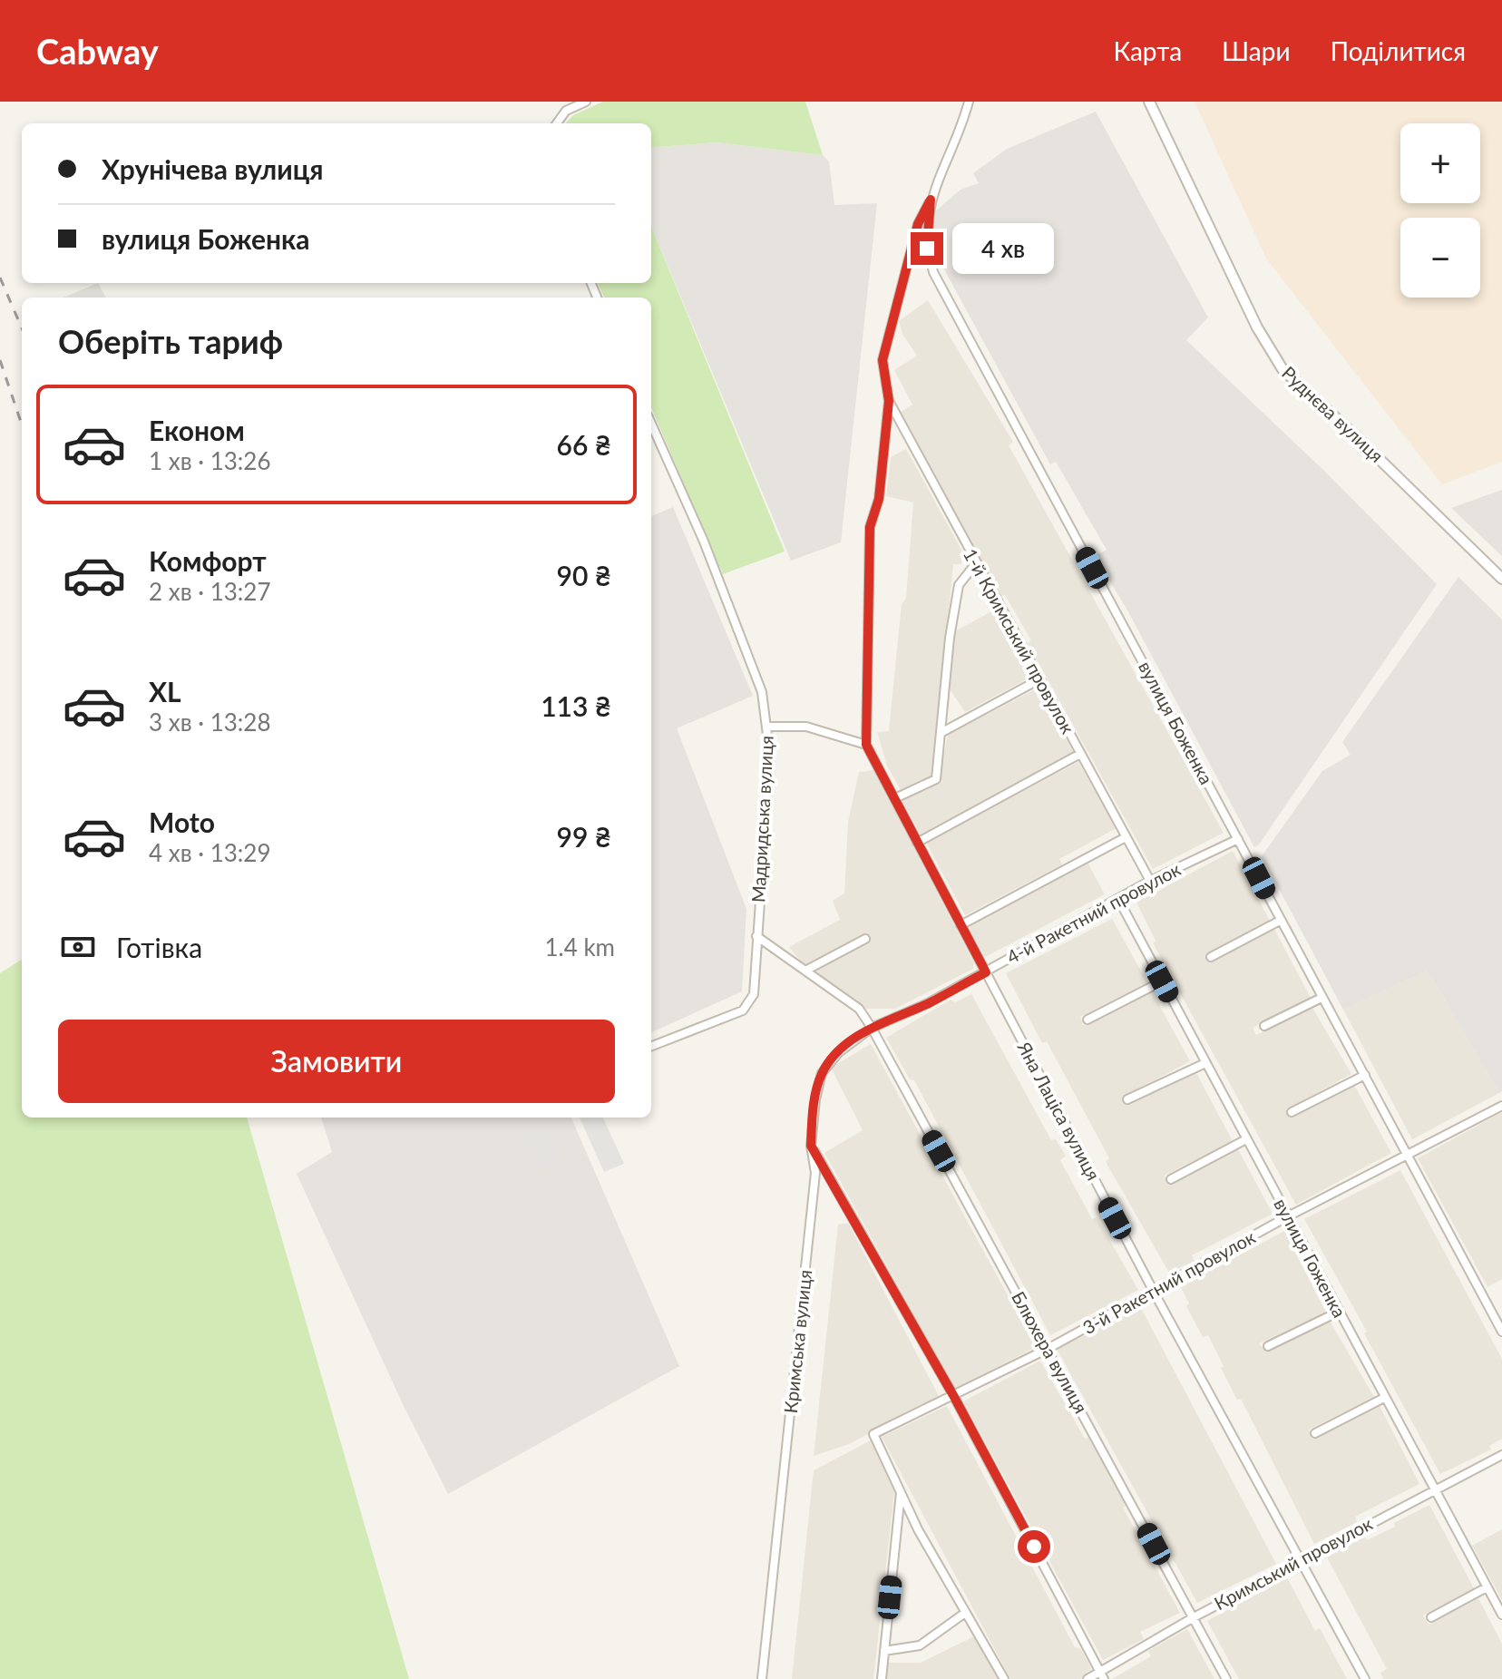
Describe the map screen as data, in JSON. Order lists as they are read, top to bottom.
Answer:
{
  "streets": {
    "street": [
      "Руднєва вулиця",
      "1-й Кримський провулок",
      "вулиця Боженка",
      "Мадридська вулиця",
      "4-й Ракетний провулок",
      "Яна Лаціса вулиця",
      "вулиця Гоженка",
      "3-й Ракетний провулок",
      "Кримська вулиця",
      "Блюхера вулиця",
      "Кримський провулок"
    ]
  },
  "crossings": [
    ["1-й Кримський провулок", "4-й Ракетний провулок"],
    ["вулиця Боженка", "4-й Ракетний провулок"],
    ["вулиця Боженка", "3-й Ракетний провулок"],
    ["Мадридська вулиця", "Блюхера вулиця"],
    ["4-й Ракетний провулок", "Яна Лаціса вулиця"],
    ["4-й Ракетний провулок", "вулиця Гоженка"],
    ["4-й Ракетний провулок", "Кримська вулиця"],
    ["4-й Ракетний провулок", "Блюхера вулиця"],
    ["Яна Лаціса вулиця", "3-й Ракетний провулок"],
    ["Яна Лаціса вулиця", "Кримський провулок"],
    ["вулиця Гоженка", "3-й Ракетний провулок"],
    ["вулиця Гоженка", "Кримський провулок"],
    ["3-й Ракетний провулок", "Блюхера вулиця"],
    ["Кримська вулиця", "Блюхера вулиця"],
    ["Блюхера вулиця", "Кримський провулок"]
  ],
  "page": {
    "header": "Cabway",
    "nav": ["Карта", "Шари", "Поділитися"],
    "map_buttons": ["+", "−"],
    "banner": ["Хрунічева вулиця", "вулиця Боженка"],
    "bubble": "4 хв",
    "heading": "Оберіть тариф",
    "list": [
      {
        "name": "Економ",
        "note": "1 хв · 13:26",
        "value": "66 ₴"
      },
      {
        "name": "Комфорт",
        "note": "2 хв · 13:27",
        "value": "90 ₴"
      },
      {
        "name": "XL",
        "note": "3 хв · 13:28",
        "value": "113 ₴"
      },
      {
        "name": "Moto",
        "note": "4 хв · 13:29",
        "value": "99 ₴"
      }
    ],
    "pay": ["Готівка", "1.4 km"],
    "buttons": "Замовити"
  }
}
